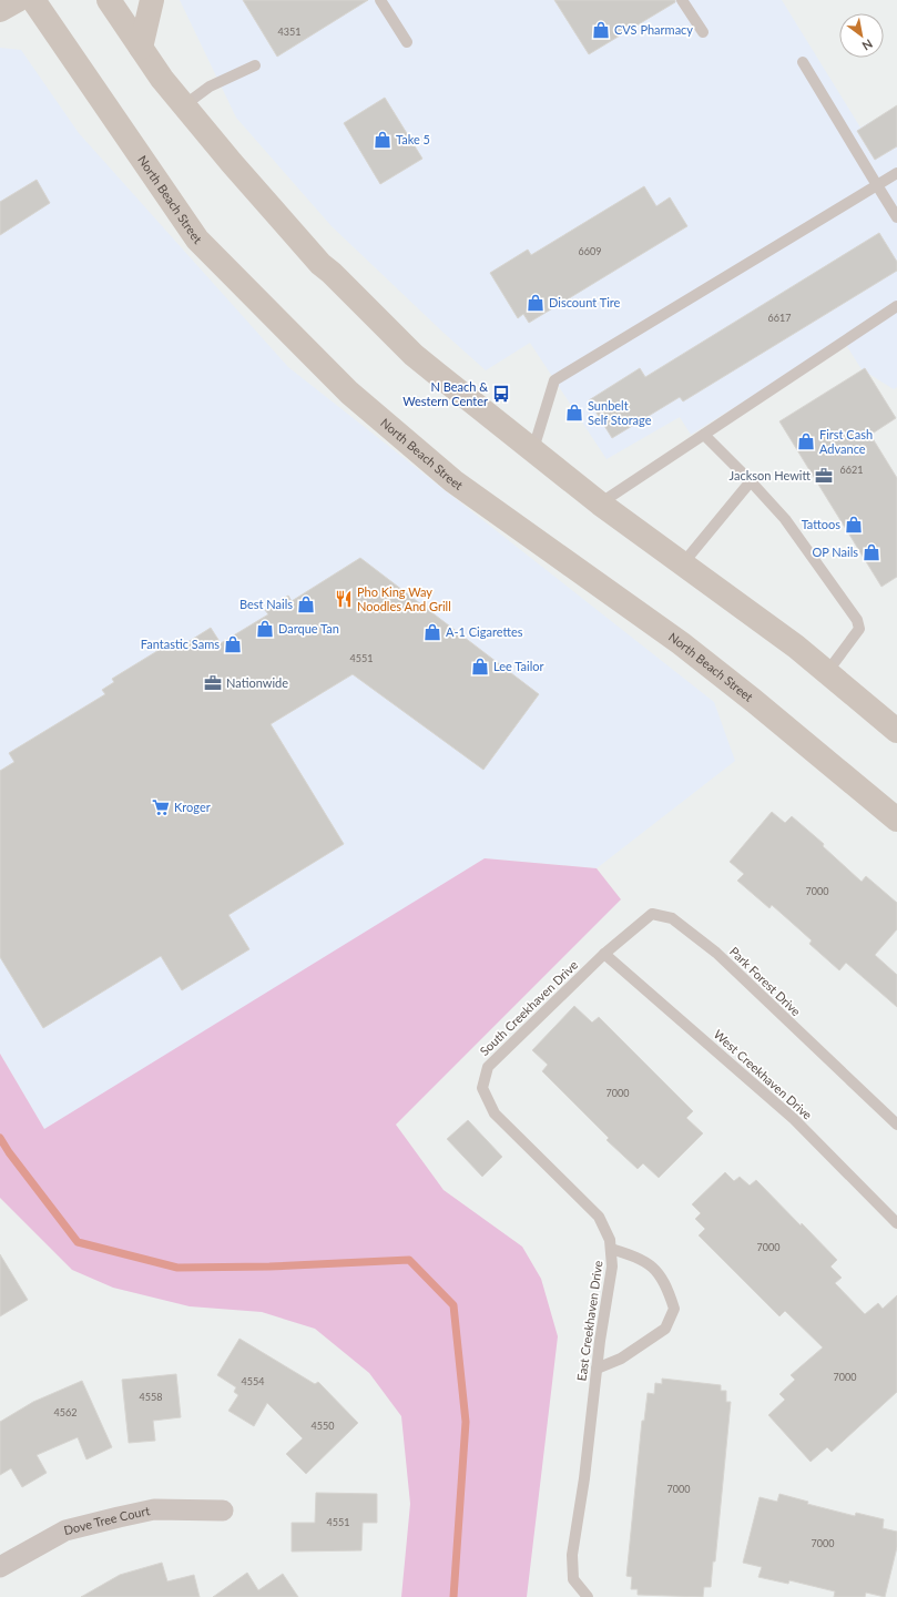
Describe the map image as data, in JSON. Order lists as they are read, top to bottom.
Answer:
{
  "streets": {
    "main road": ["North Beach Street"],
    "street": ["Dove Tree Court"],
    "lane": [
      "Park Forest Drive",
      "South Creekhaven Drive",
      "West Creekhaven Drive",
      "East Creekhaven Drive"
    ]
  },
  "crossings": [
    ["Park Forest Drive", "South Creekhaven Drive"],
    ["Park Forest Drive", "West Creekhaven Drive"],
    ["South Creekhaven Drive", "West Creekhaven Drive"],
    ["South Creekhaven Drive", "East Creekhaven Drive"]
  ],
  "places": {
    "shop": [
      "CVS Pharmacy",
      "Take 5",
      "Discount Tire",
      "Sunbelt Self Storage",
      "First Cash Advance",
      "Tattoos",
      "OP Nails",
      "Best Nails",
      "Darque Tan",
      "A-1 Cigarettes",
      "Fantastic Sams",
      "Lee Tailor"
    ],
    "bus stop": ["N Beach & Western Center"],
    "office": ["Jackson Hewitt", "Nationwide"],
    "restaurant": ["Pho King Way Noodles And Grill"],
    "supermarket": ["Kroger"]
  },
  "house_numbers": [
    "4351",
    "6609",
    "6617",
    "6621",
    "4551",
    "7000",
    "7000",
    "7000",
    "7000",
    "4554",
    "4558",
    "4562",
    "4550",
    "7000",
    "4551",
    "7000"
  ],
  "north": "bottom right"
}
